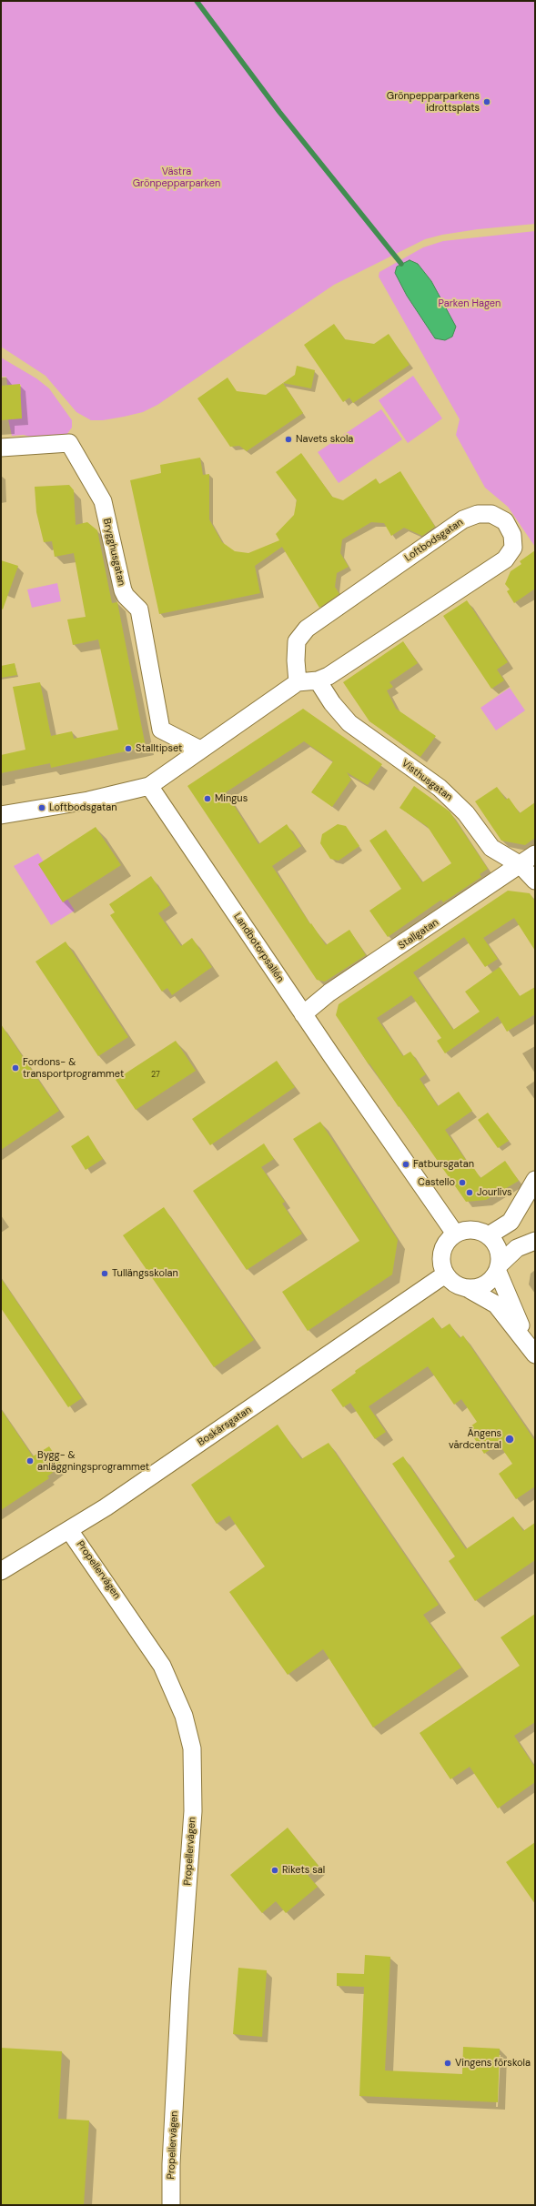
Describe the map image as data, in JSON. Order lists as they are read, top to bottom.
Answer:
{
  "streets": {
    "street": [
      "Loftbodsgatan",
      "Brygghusgatan",
      "Visthusgatan",
      "Stallgatan",
      "Landbotorpsallén",
      "Boskärsgatan",
      "Propellervägen"
    ]
  },
  "crossings": [
    ["Loftbodsgatan", "Brygghusgatan"],
    ["Loftbodsgatan", "Visthusgatan"],
    ["Loftbodsgatan", "Landbotorpsallén"],
    ["Visthusgatan", "Stallgatan"],
    ["Stallgatan", "Landbotorpsallén"],
    ["Landbotorpsallén", "Boskärsgatan"],
    ["Boskärsgatan", "Propellervägen"]
  ],
  "parks": ["Västra Grönpepparparken", "Parken Hagen"],
  "places": [
    "Grönpepparparkens idrottsplats",
    "Navets skola",
    "Stalltipset",
    "Mingus",
    "Loftbodsgatan",
    "Fordons- & transportprogrammet",
    "Fatbursgatan",
    "Castello",
    "Jourlivs",
    "Tullängsskolan",
    "Ängens vårdcentral",
    "Bygg- & anläggningsprogrammet",
    "Rikets sal",
    "Vingens förskola"
  ],
  "house_numbers": ["27"]
}
